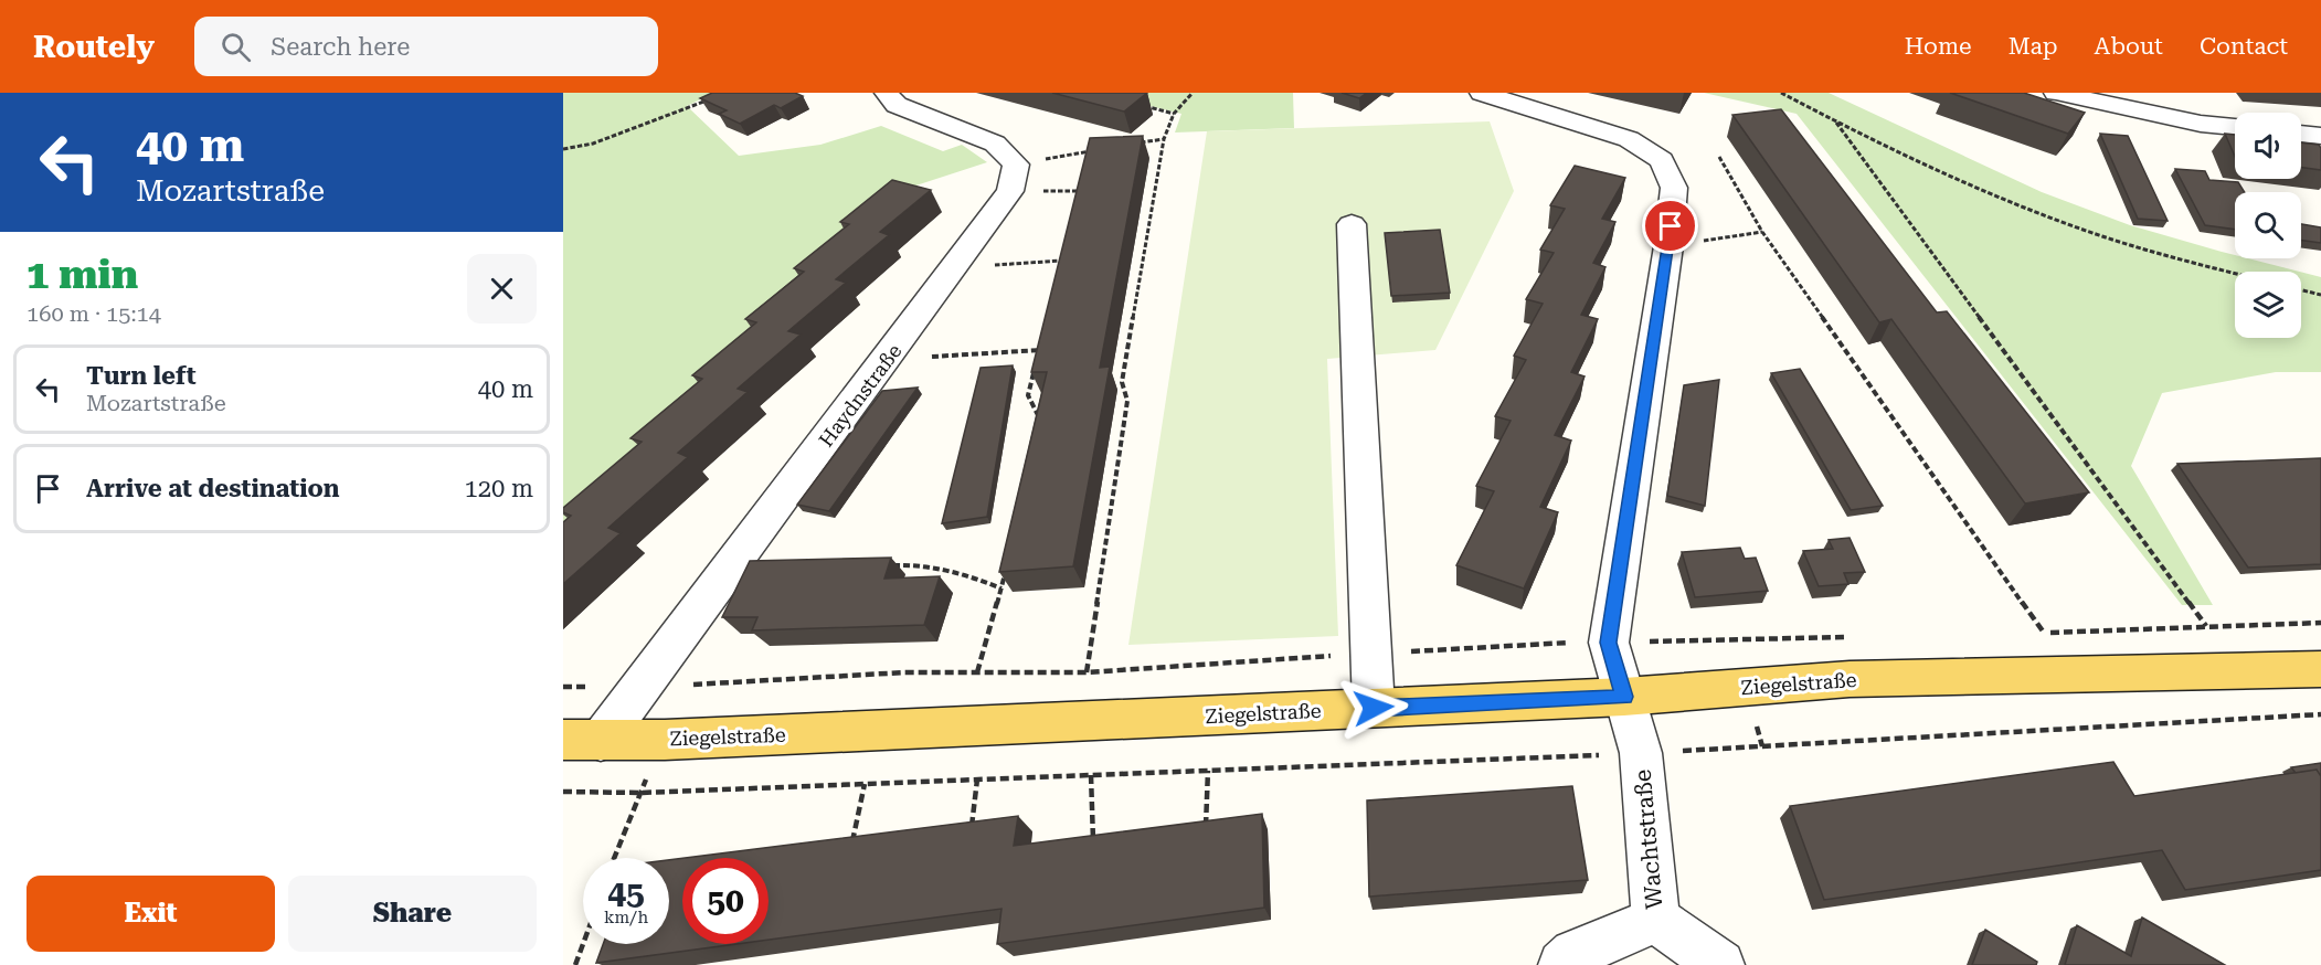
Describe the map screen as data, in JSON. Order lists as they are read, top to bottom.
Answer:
{
  "streets": {
    "main road": ["Ziegelstraße"],
    "street": ["Haydnstraße", "Wachtstraße"]
  },
  "crossings": [
    ["Haydnstraße", "Ziegelstraße"],
    ["Ziegelstraße", "Wachtstraße"]
  ],
  "page": {
    "header": "Routely",
    "search": "Search here",
    "nav": [
      "Home",
      "Map",
      "About",
      "Contact"
    ],
    "turn": ["40 m", "Mozartstraße"],
    "heading": ["1 min", "160 m · 15:14"],
    "list": [
      {
        "name": "Turn left",
        "note": "Mozartstraße",
        "value": "40 m"
      },
      {
        "name": "Arrive at destination",
        "value": "120 m"
      }
    ],
    "speed": "45 km/h",
    "limit": "50",
    "buttons": ["Exit", "Share"]
  }
}
